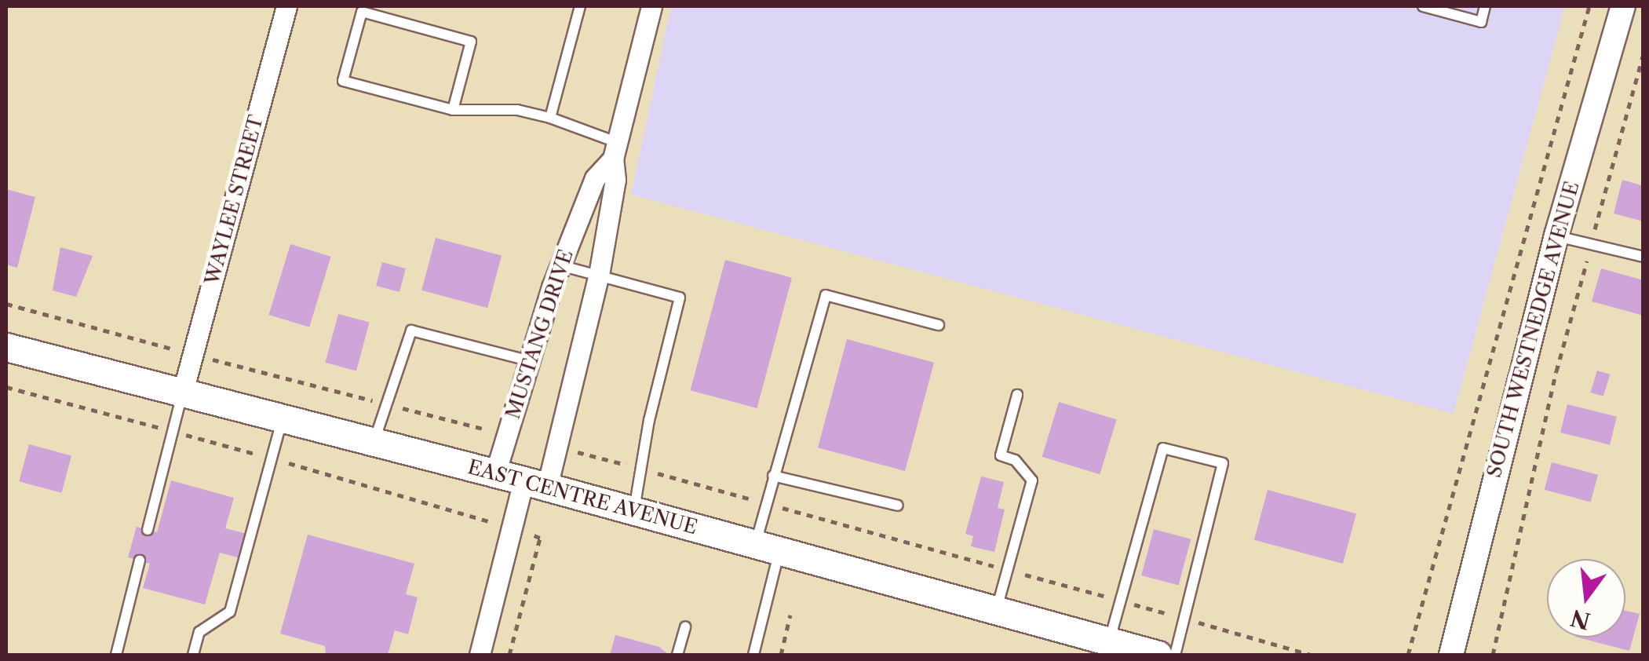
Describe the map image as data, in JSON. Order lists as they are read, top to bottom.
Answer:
{
  "streets": {
    "main road": ["EAST CENTRE AVENUE"],
    "street": ["WAYLEE STREET", "SOUTH WESTNEDGE AVENUE", "MUSTANG DRIVE"]
  },
  "crossings": [
    ["WAYLEE STREET", "EAST CENTRE AVENUE"],
    ["MUSTANG DRIVE", "EAST CENTRE AVENUE"]
  ],
  "north": "bottom"
}
